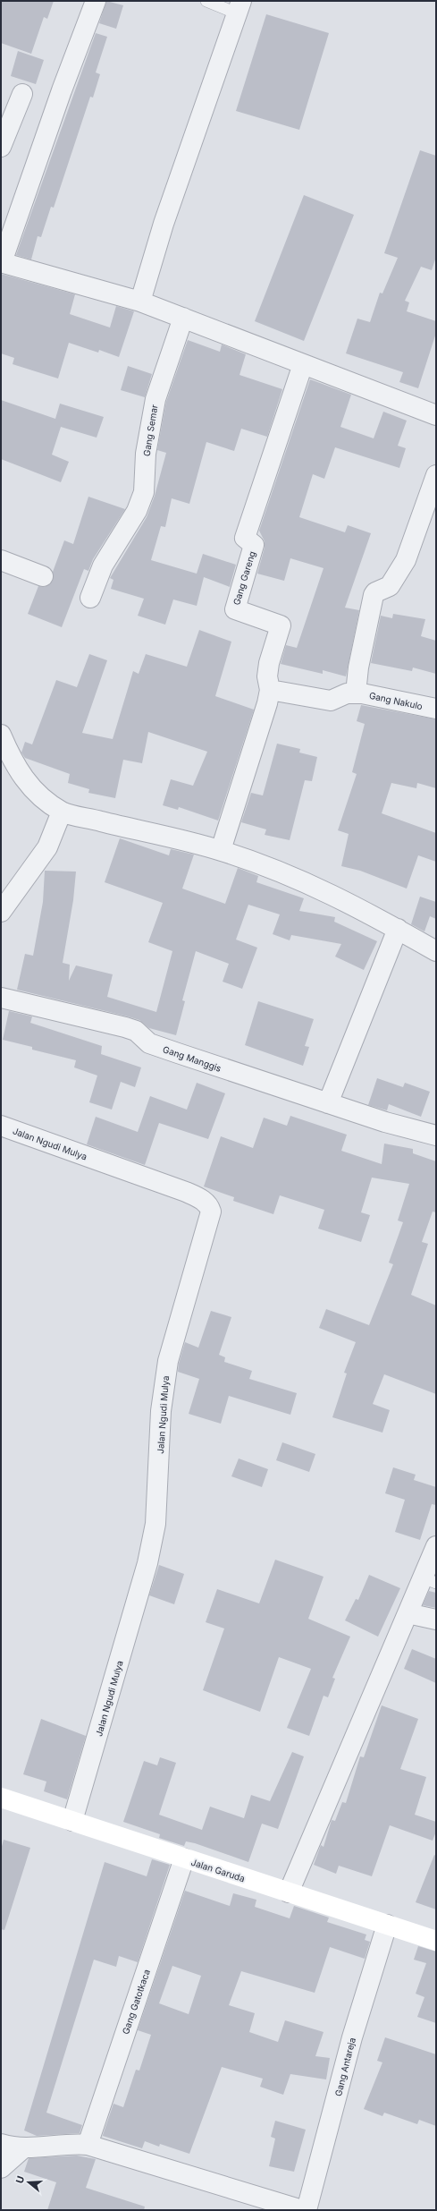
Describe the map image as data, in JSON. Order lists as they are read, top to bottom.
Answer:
{
  "streets": {
    "main road": ["Jalan Garuda"],
    "street": [
      "Gang Semar",
      "Gang Gareng",
      "Gang Nakulo",
      "Gang Manggis",
      "Jalan Ngudi Mulya",
      "Gang Gatotkaca",
      "Gang Antareja"
    ]
  },
  "crossings": [
    ["Gang Gareng", "Gang Nakulo"],
    ["Jalan Ngudi Mulya", "Jalan Garuda"],
    ["Jalan Garuda", "Gang Gatotkaca"],
    ["Jalan Garuda", "Gang Antareja"]
  ],
  "north": "left"
}
